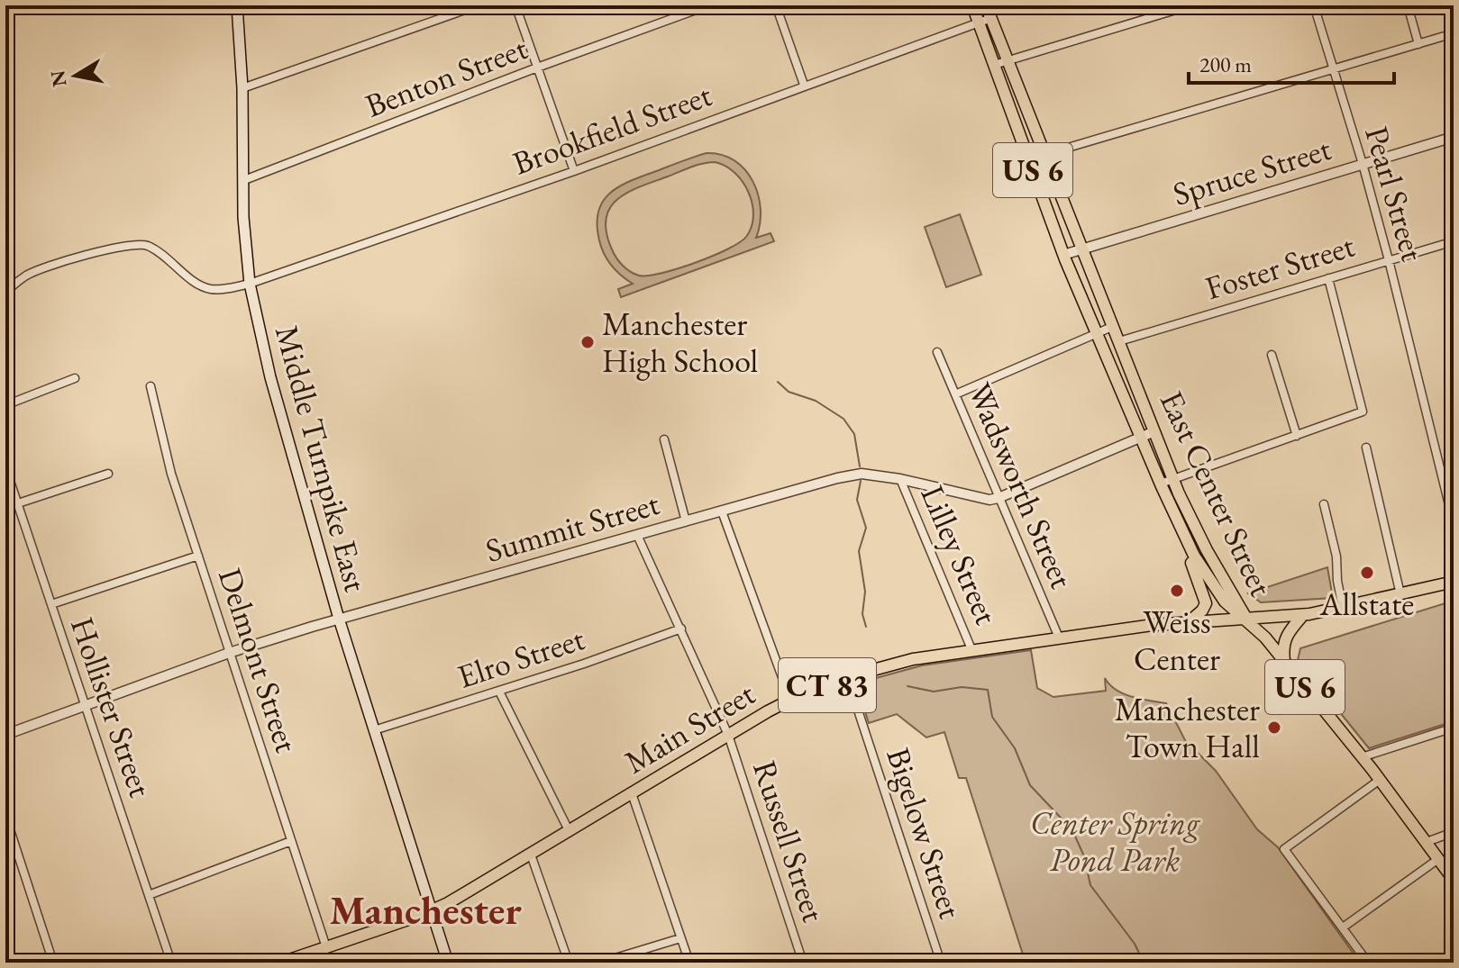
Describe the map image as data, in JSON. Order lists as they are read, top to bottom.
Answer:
{
  "streets": {
    "main road": [
      "US 6",
      "Middle Turnpike East",
      "East Center Street",
      "CT 83",
      "Main Street"
    ],
    "street": [
      "Benton Street",
      "Brookfield Street",
      "Spruce Street",
      "Pearl Street",
      "Foster Street",
      "Wadsworth Street",
      "Summit Street",
      "Lilley Street",
      "Elro Street",
      "Delmont Street",
      "Hollister Street",
      "Bigelow Street",
      "Russell Street"
    ]
  },
  "crossings": [
    ["Benton Street", "Middle Turnpike East"],
    ["Brookfield Street", "Middle Turnpike East"],
    ["Brookfield Street", "East Center Street"],
    ["US 6", "East Center Street"],
    ["US 6", "Main Street"],
    ["Spruce Street", "Pearl Street"],
    ["Spruce Street", "East Center Street"],
    ["Pearl Street", "Foster Street"],
    ["Foster Street", "East Center Street"],
    ["Middle Turnpike East", "Summit Street"],
    ["Middle Turnpike East", "Elro Street"],
    ["Middle Turnpike East", "Main Street"],
    ["Wadsworth Street", "Summit Street"],
    ["Wadsworth Street", "Main Street"],
    ["East Center Street", "Summit Street"],
    ["East Center Street", "Main Street"],
    ["Summit Street", "Lilley Street"],
    ["Summit Street", "Delmont Street"],
    ["Summit Street", "Hollister Street"],
    ["Summit Street", "Russell Street"],
    ["Lilley Street", "Main Street"],
    ["Elro Street", "Russell Street"],
    ["Delmont Street", "Main Street"],
    ["Main Street", "Bigelow Street"],
    ["Main Street", "Russell Street"]
  ],
  "districts": ["Manchester"],
  "parks": ["Center Spring Pond Park"],
  "places": [
    "Manchester High School",
    "Allstate",
    "Weiss Center",
    "Manchester Town Hall"
  ],
  "scale_bar": "200 m",
  "north": "left"
}
